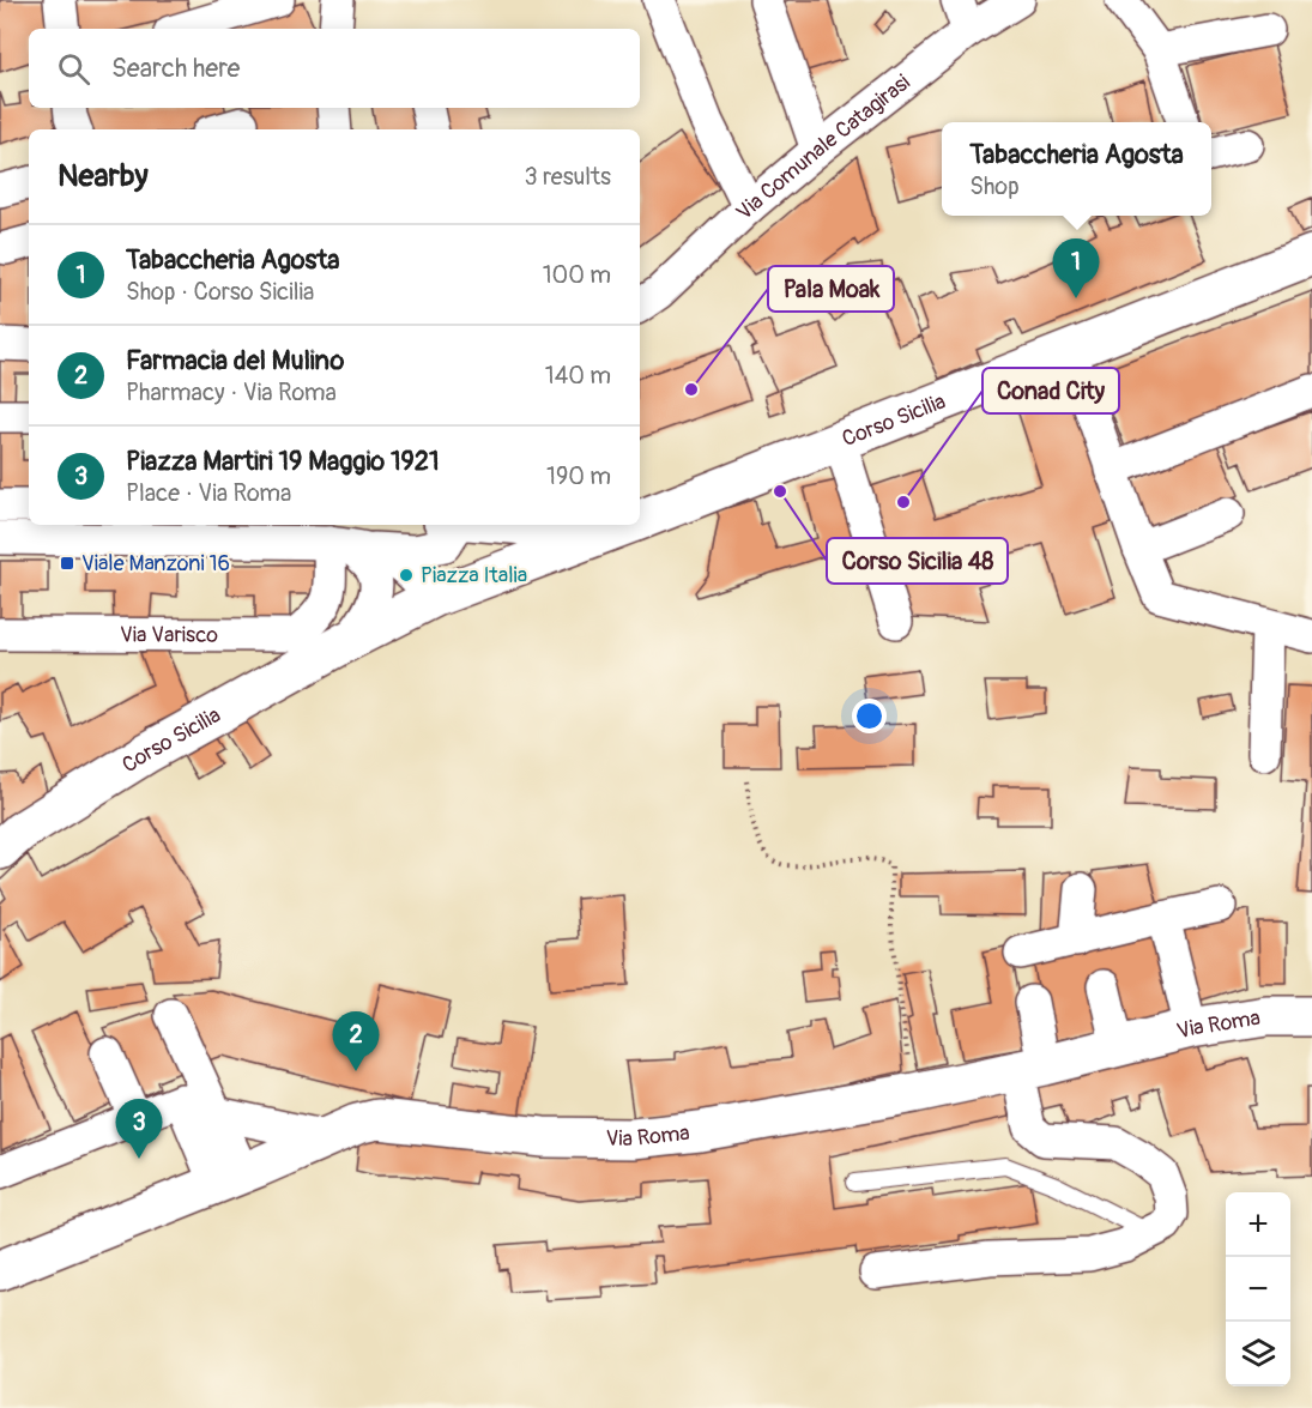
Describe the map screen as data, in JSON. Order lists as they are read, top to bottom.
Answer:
{
  "streets": {
    "street": [
      "Via Comunale Catagirasi",
      "Corso Sicilia",
      "Via Varisco",
      "Via Roma"
    ]
  },
  "places": {
    "other": [
      "Pala Moak",
      "Corso Sicilia 48",
      "Conad City",
      "Piazza Italia"
    ],
    "transit": ["Viale Manzoni 16"]
  },
  "page": {
    "search": "Search here",
    "popup": ["Tabaccheria Agosta", "Shop"],
    "heading": ["Nearby", "3 results"],
    "list": [
      {
        "mark": "1",
        "name": "Tabaccheria Agosta",
        "note": "Shop · Corso Sicilia",
        "value": "100 m"
      },
      {
        "mark": "2",
        "name": "Farmacia del Mulino",
        "note": "Pharmacy · Via Roma",
        "value": "140 m"
      },
      {
        "mark": "3",
        "name": "Piazza Martiri 19 Maggio 1921",
        "note": "Place · Via Roma",
        "value": "190 m"
      }
    ],
    "pins": ["1", "2", "3"],
    "map_buttons": ["+", "−"]
  }
}
